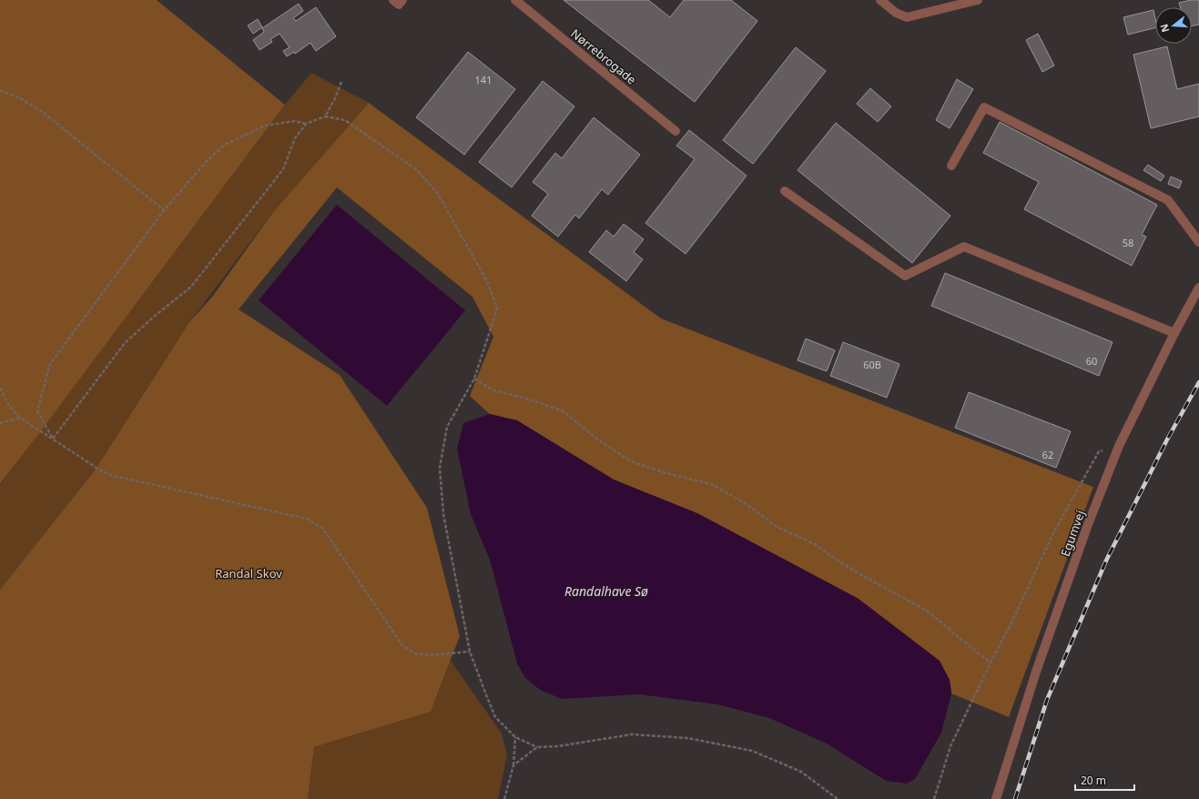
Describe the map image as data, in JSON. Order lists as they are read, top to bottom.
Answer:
{
  "streets": {
    "street": ["Nørrebrogade", "Egumvej"]
  },
  "water": ["Randalhave Sø"],
  "parks": ["Randal Skov"],
  "house_numbers": [
    "141",
    "58",
    "60",
    "60B",
    "62"
  ],
  "scale_bar": "20 m",
  "north": "left"
}
